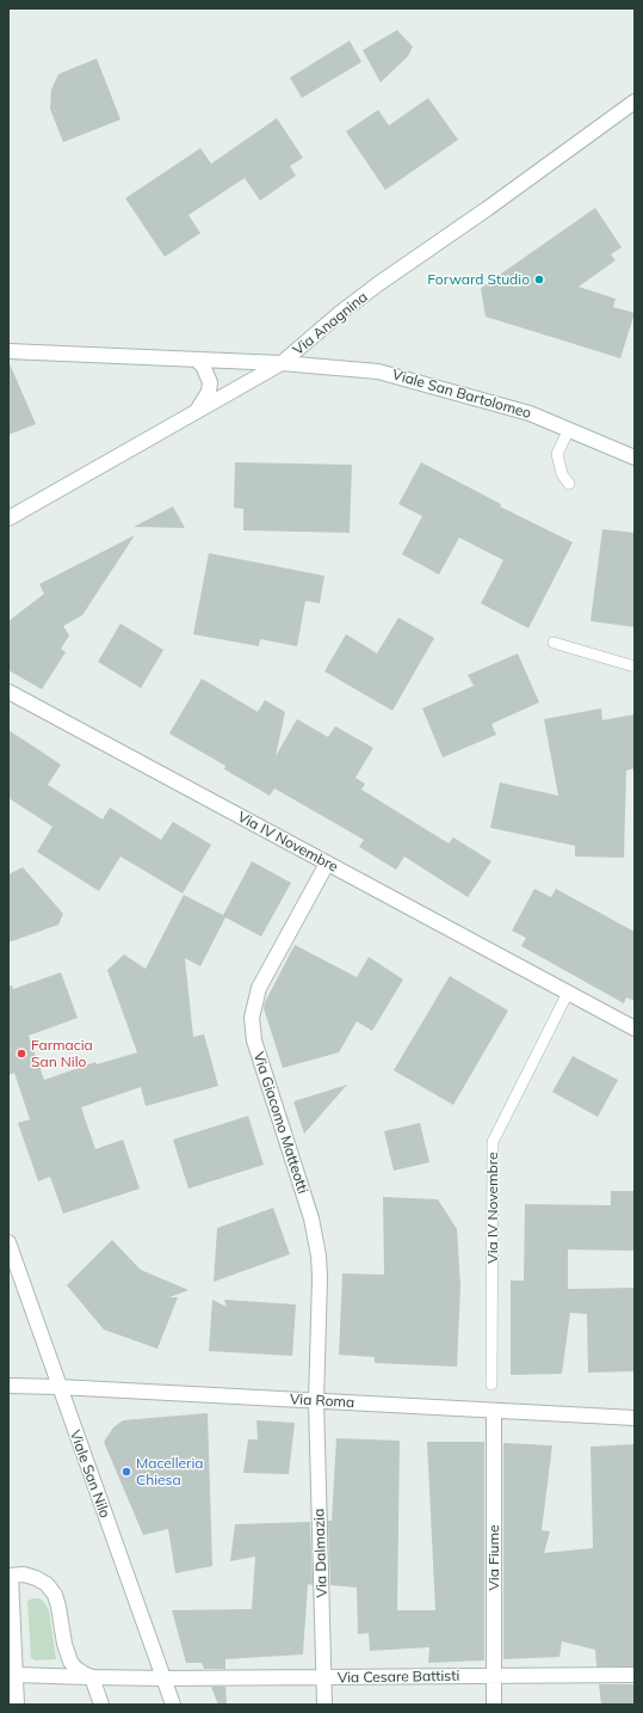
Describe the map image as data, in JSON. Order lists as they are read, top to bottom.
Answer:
{
  "streets": {
    "street": [
      "Via Anagnina",
      "Viale San Bartolomeo",
      "Via IV Novembre",
      "Via Giacomo Matteotti",
      "Via Roma",
      "Viale San Nilo",
      "Via Dalmazia",
      "Via Fiume",
      "Via Cesare Battisti"
    ]
  },
  "crossings": [
    ["Via Anagnina", "Viale San Bartolomeo"],
    ["Via IV Novembre", "Via Giacomo Matteotti"],
    ["Via Giacomo Matteotti", "Via Roma"],
    ["Via Giacomo Matteotti", "Via Dalmazia"],
    ["Via Roma", "Viale San Nilo"],
    ["Via Roma", "Via Dalmazia"],
    ["Via Roma", "Via Fiume"],
    ["Viale San Nilo", "Via Cesare Battisti"],
    ["Via Dalmazia", "Via Cesare Battisti"],
    ["Via Fiume", "Via Cesare Battisti"]
  ],
  "places": ["Forward Studio", "Farmacia San Nilo", "Macelleria Chiesa"]
}
